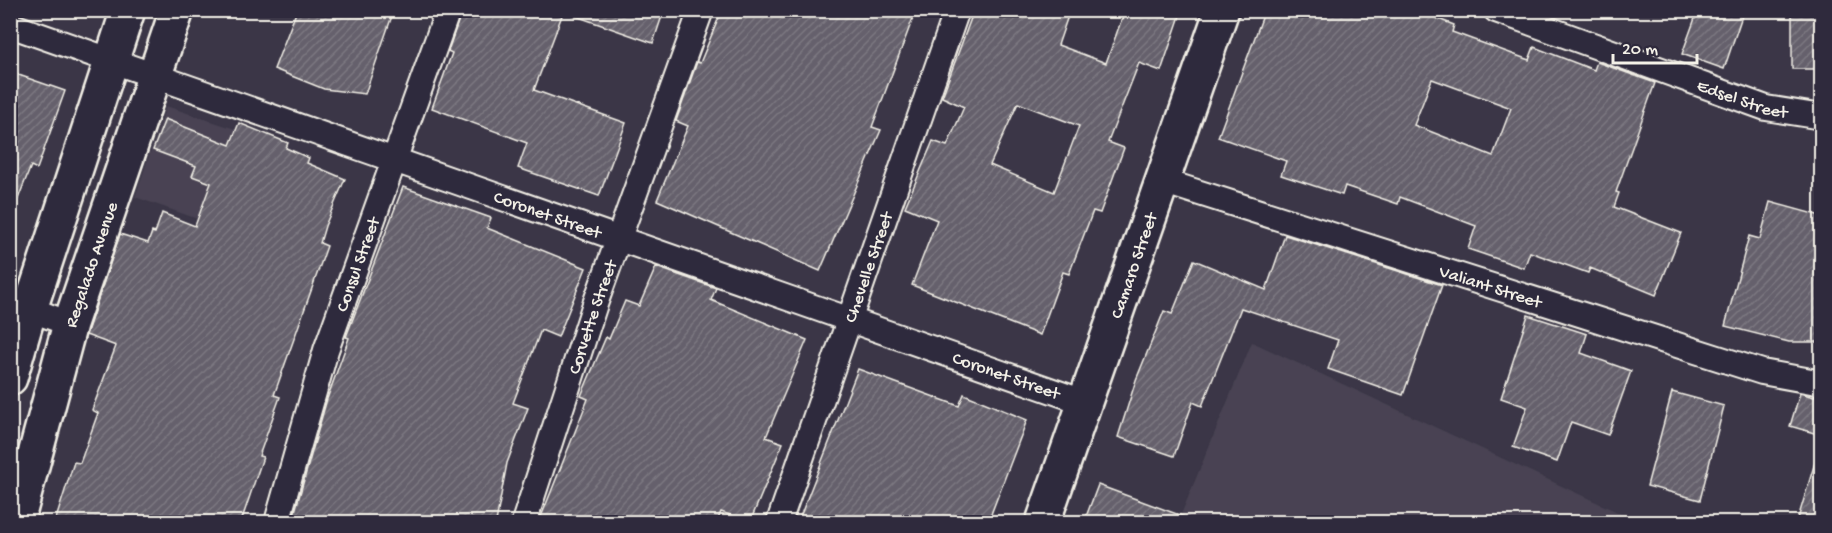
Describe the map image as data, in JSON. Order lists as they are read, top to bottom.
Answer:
{
  "streets": {
    "main road": ["Regalado Avenue", "Camaro Street"],
    "street": [
      "Edsel Street",
      "Coronet Street",
      "Consul Street",
      "Chevelle Street",
      "Valiant Street",
      "Corvette Street"
    ]
  },
  "crossings": [
    ["Coronet Street", "Regalado Avenue"],
    ["Coronet Street", "Consul Street"],
    ["Coronet Street", "Camaro Street"],
    ["Coronet Street", "Chevelle Street"],
    ["Coronet Street", "Corvette Street"],
    ["Camaro Street", "Valiant Street"]
  ],
  "scale_bar": "20 m"
}
